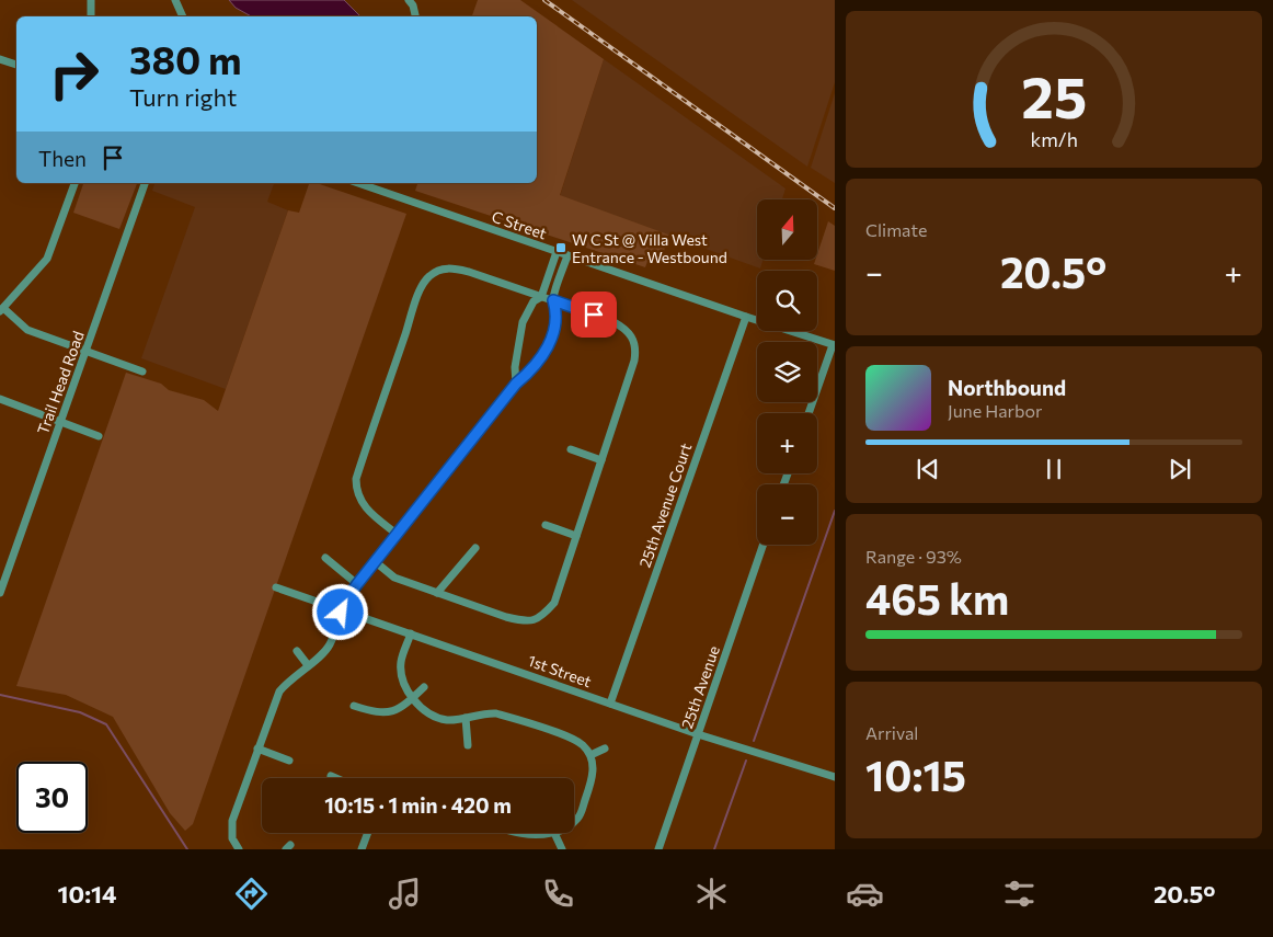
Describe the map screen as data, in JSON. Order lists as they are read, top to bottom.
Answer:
{
  "streets": {
    "street": [
      "C Street",
      "Trail Head Road",
      "25th Avenue Court",
      "1st Street",
      "25th Avenue"
    ]
  },
  "crossings": [
    ["C Street", "25th Avenue Court"],
    ["25th Avenue Court", "1st Street"],
    ["1st Street", "25th Avenue"]
  ],
  "places": {
    "transit": ["W C St @ Villa West Entrance - Westbound"]
  },
  "north": "top",
  "page": {
    "turn": ["380 m", "Turn right"],
    "then": "Then",
    "tile": [
      "Climate",
      ["Range · 93%", "465 km"],
      ["Arrival", "10:15"]
    ],
    "map_buttons": ["+", "−"],
    "heat": ["−", "20.5°", "+"],
    "song": ["Northbound", "June Harbor"],
    "limit": "30",
    "trip": "10:15 · 1 min · 420 m",
    "tabs": ["10:14", "20.5°"],
    "gauge": ["25", "km/h"]
  }
}
